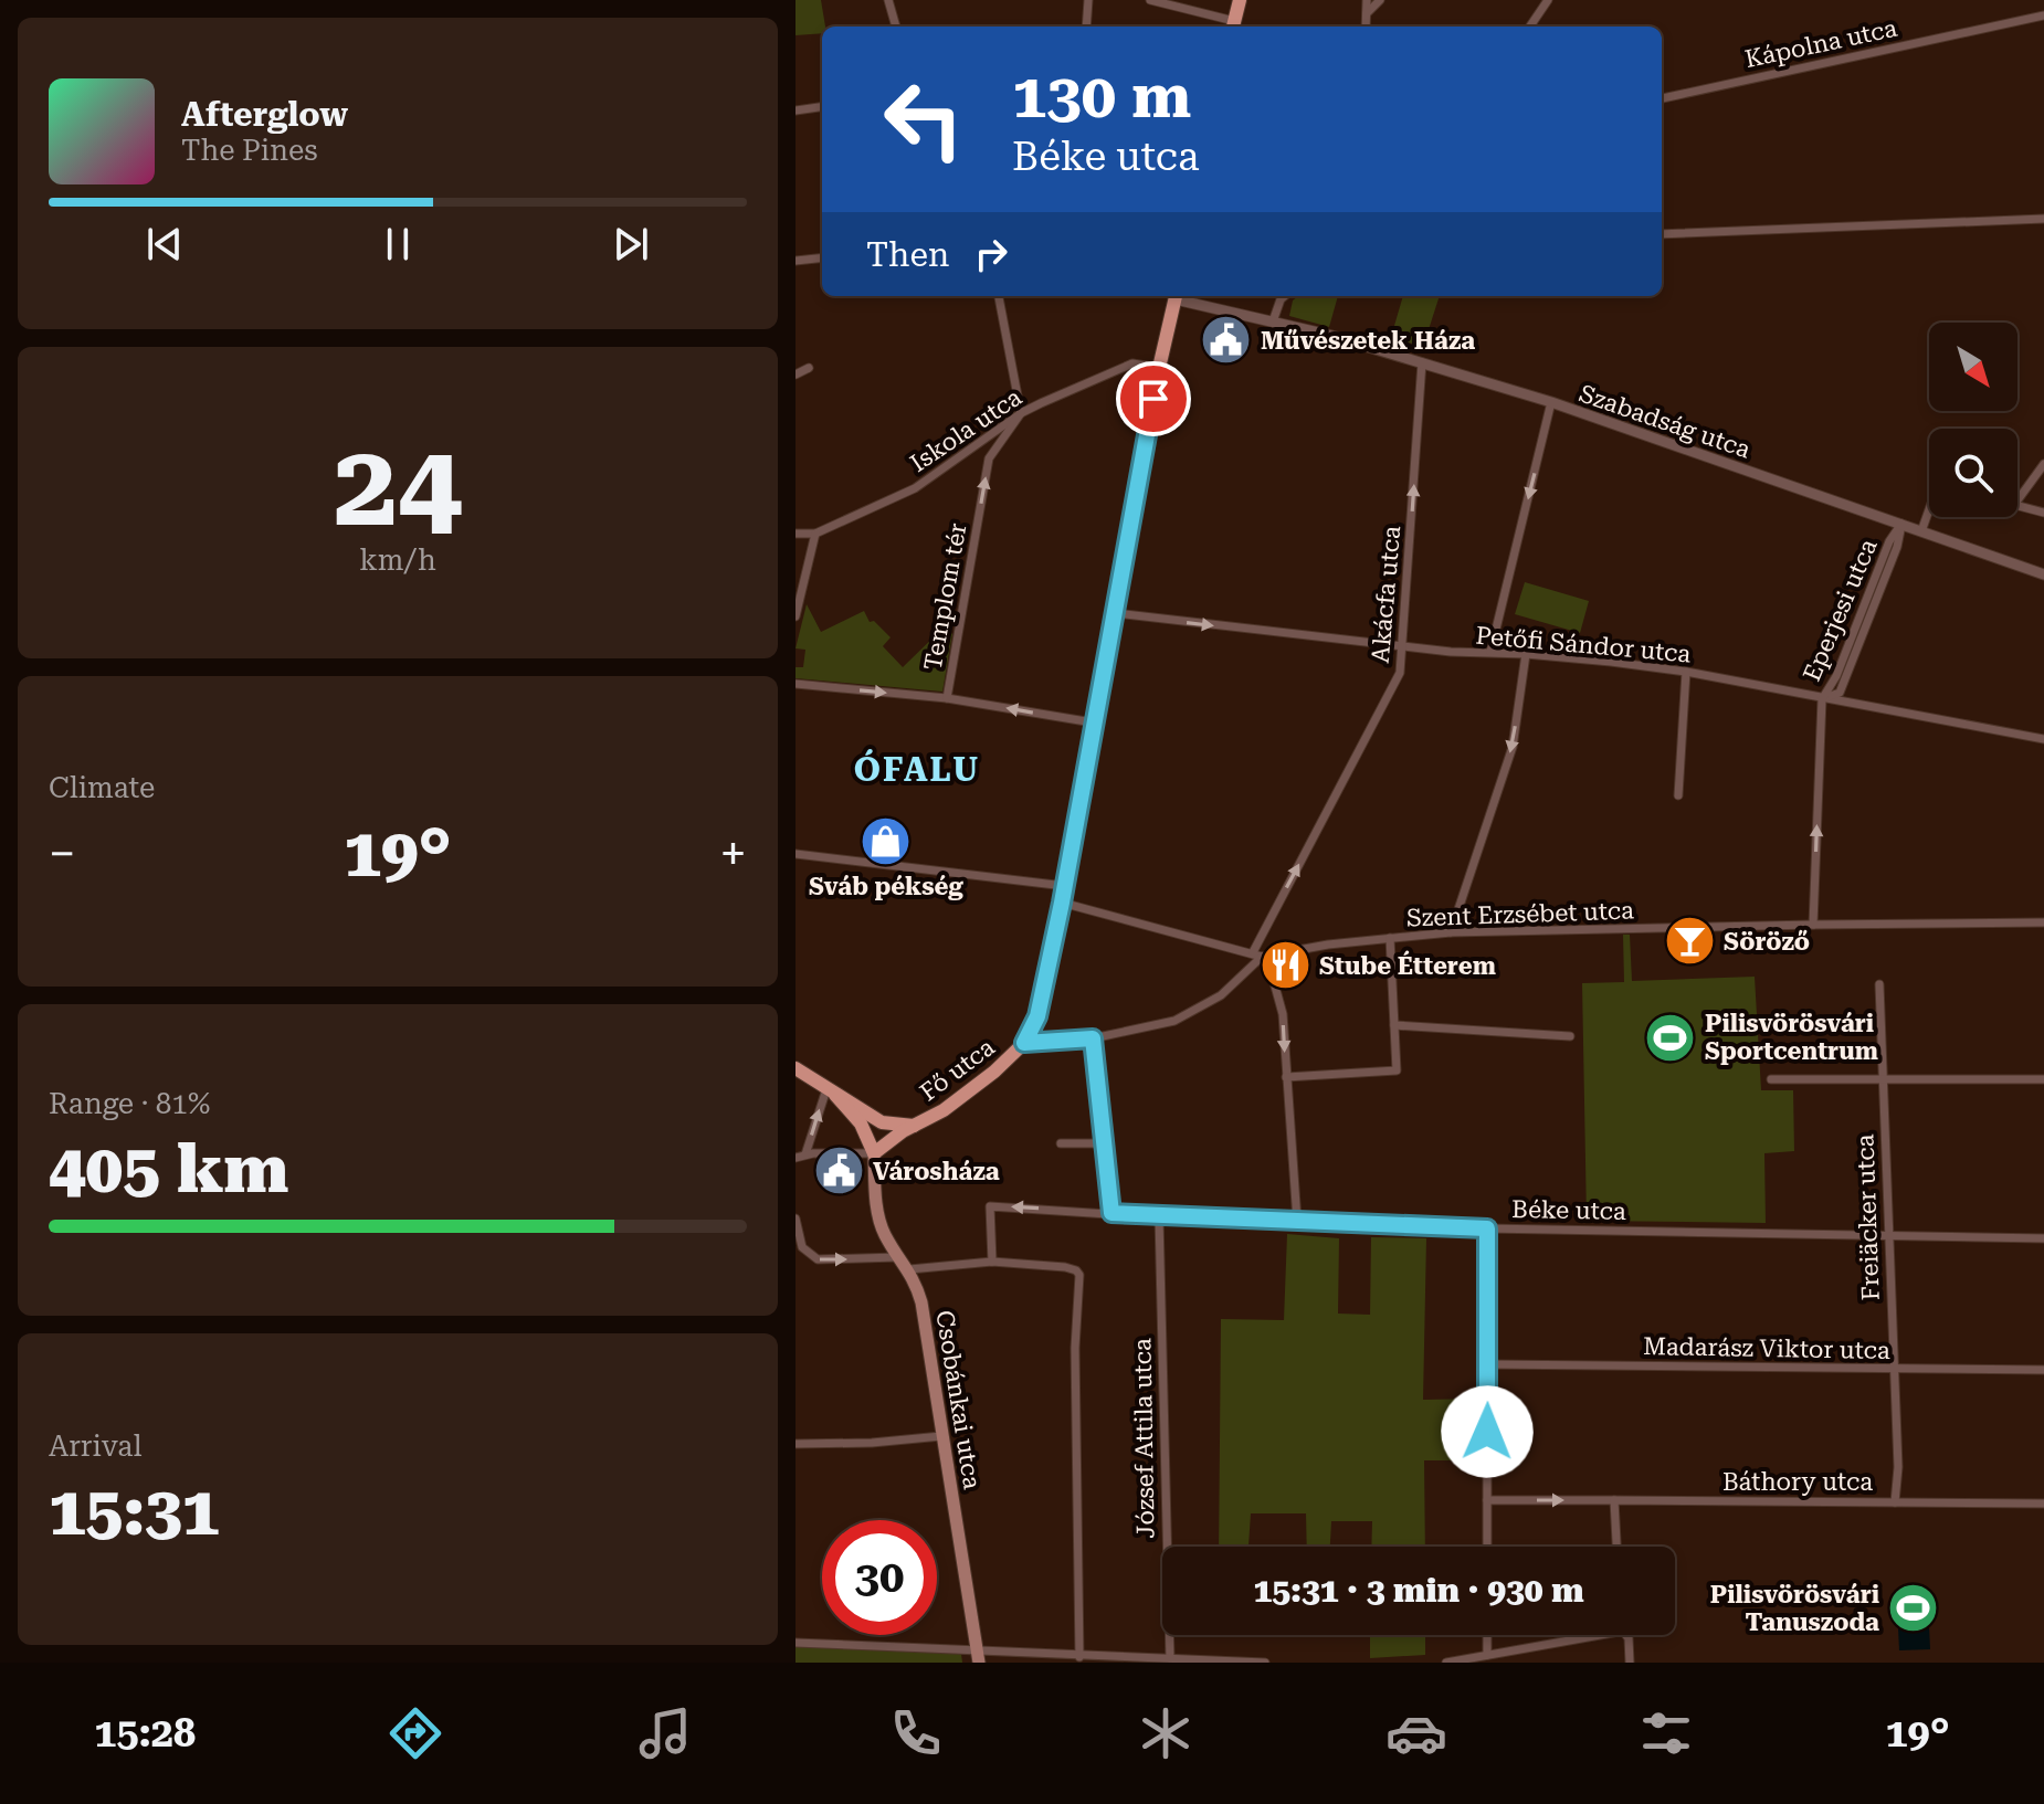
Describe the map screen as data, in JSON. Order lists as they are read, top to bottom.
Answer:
{
  "streets": {
    "main road": ["Fő utca", "Csobánkai utca"],
    "street": [
      "Kápolna utca",
      "Szabadság utca",
      "Iskola utca",
      "Akácfa utca",
      "Templom tér",
      "Eperjesi utca",
      "Petőfi Sándor utca",
      "Szent Erzsébet utca",
      "Béke utca",
      "Freiäcker utca",
      "Madarász Viktor utca",
      "József Attila utca",
      "Báthory utca"
    ]
  },
  "crossings": [
    ["Szabadság utca", "Akácfa utca"],
    ["Szabadság utca", "Eperjesi utca"],
    ["Szabadság utca", "Fő utca"],
    ["Iskola utca", "Templom tér"],
    ["Iskola utca", "Fő utca"],
    ["Akácfa utca", "Petőfi Sándor utca"],
    ["Eperjesi utca", "Petőfi Sándor utca"],
    ["Eperjesi utca", "Szent Erzsébet utca"],
    ["Petőfi Sándor utca", "Fő utca"],
    ["Béke utca", "Freiäcker utca"],
    ["Béke utca", "József Attila utca"],
    ["Freiäcker utca", "Madarász Viktor utca"],
    ["Freiäcker utca", "Báthory utca"]
  ],
  "one_way": ["Akácfa utca", "Eperjesi utca"],
  "districts": ["ÓFALU"],
  "places": {
    "public building": ["Művészetek Háza", "Városháza"],
    "shop": ["Sváb pékség"],
    "bar": ["Söröző"],
    "restaurant": ["Stube Étterem"],
    "sports": ["Pilisvörösvári Sportcentrum", "Pilisvörösvári Tanuszoda"]
  },
  "north": "bottom right",
  "page": {
    "turn": ["130 m", "Béke utca"],
    "song": ["Afterglow", "The Pines"],
    "then": "Then",
    "tile": [
      ["24", "km/h"],
      "Climate",
      ["Range · 81%", "405 km"],
      ["Arrival", "15:31"]
    ],
    "heat": ["−", "19°", "+"],
    "limit": "30",
    "trip": "15:31 · 3 min · 930 m",
    "tabs": ["15:28", "19°"]
  }
}
